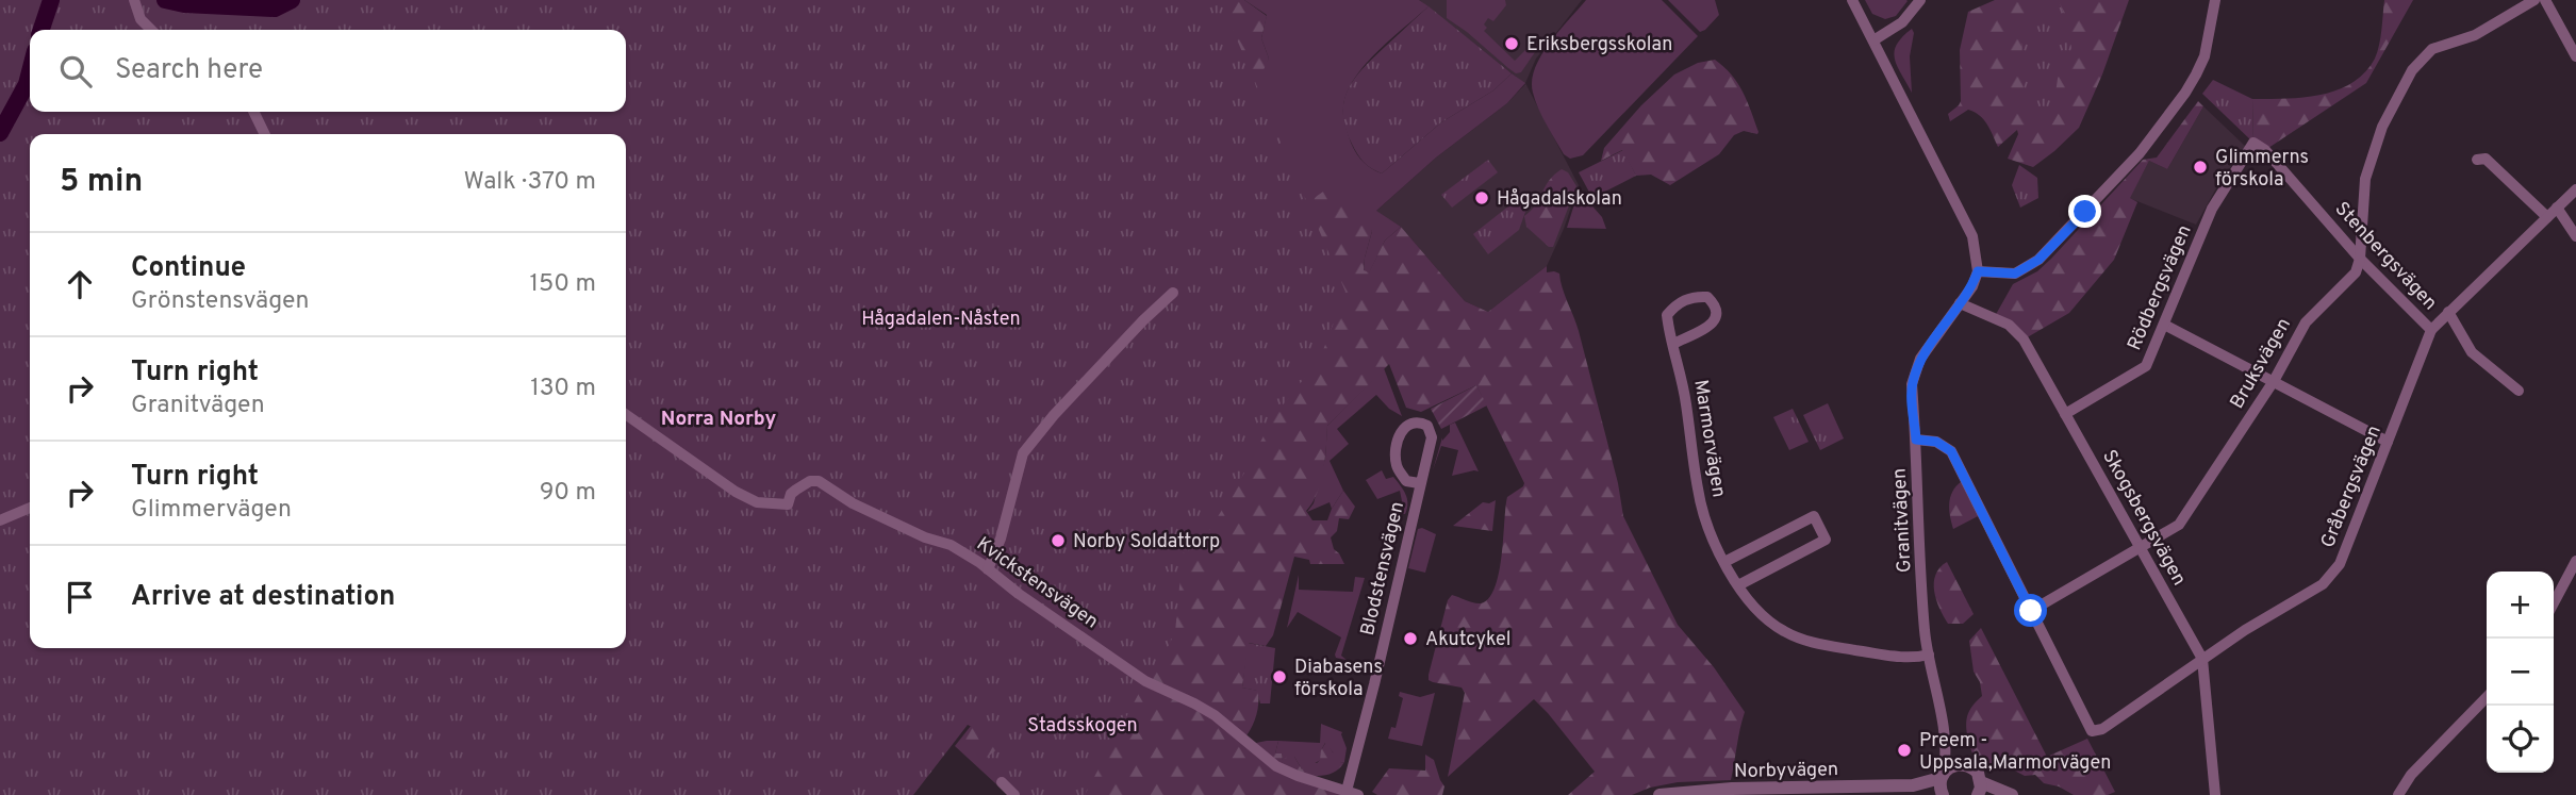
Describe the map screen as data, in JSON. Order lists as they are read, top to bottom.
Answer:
{
  "streets": {
    "street": [
      "Stenbergsvägen",
      "Rödbergsvägen",
      "Bruksvägen",
      "Marmorvägen",
      "Gråbergsvägen",
      "Skogsbergsvägen",
      "Granitvägen",
      "Blodstensvägen",
      "Kvickstensvägen",
      "Norbyvägen"
    ]
  },
  "crossings": [
    ["Stenbergsvägen", "Rödbergsvägen"],
    ["Stenbergsvägen", "Bruksvägen"],
    ["Stenbergsvägen", "Gråbergsvägen"],
    ["Rödbergsvägen", "Skogsbergsvägen"],
    ["Bruksvägen", "Gråbergsvägen"],
    ["Bruksvägen", "Skogsbergsvägen"],
    ["Marmorvägen", "Granitvägen"],
    ["Gråbergsvägen", "Skogsbergsvägen"],
    ["Skogsbergsvägen", "Granitvägen"],
    ["Granitvägen", "Norbyvägen"],
    ["Blodstensvägen", "Kvickstensvägen"]
  ],
  "districts": ["Norra Norby"],
  "parks": ["Hågadalen-Nåsten", "Stadsskogen"],
  "places": [
    "Eriksbergsskolan",
    "Glimmerns förskola",
    "Hågadalskolan",
    "Norby Soldattorp",
    "Akutcykel",
    "Diabasens förskola",
    "Preem - Uppsala,Marmorvägen"
  ],
  "page": {
    "search": "Search here",
    "heading": ["5 min", "Walk · 370 m"],
    "list": [
      ["Continue", "Grönstensvägen", "150 m"],
      ["Turn right", "Granitvägen", "130 m"],
      ["Turn right", "Glimmervägen", "90 m"],
      "Arrive at destination"
    ],
    "map_buttons": ["+", "−"]
  }
}
